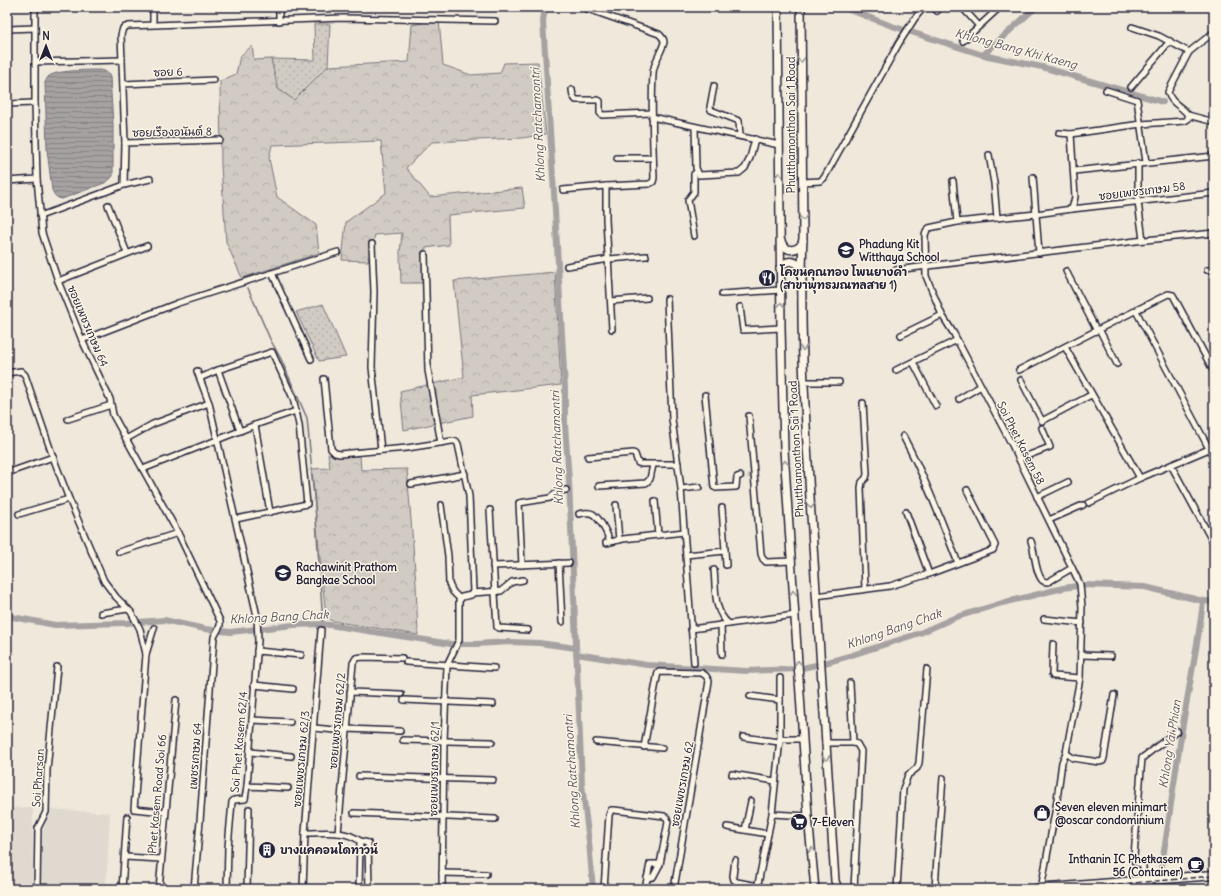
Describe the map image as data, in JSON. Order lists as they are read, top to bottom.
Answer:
{
  "streets": {
    "main road": ["Phutthamonthon Sai 1 Road"],
    "street": [
      "ซอย 6",
      "ซอยเรืองอนันต์ 8",
      "ซอยเพชรเกษม 58",
      "ซอยเพชรเกษม 64",
      "Soi Phet Kasem 58",
      "ซอยเพชรเกษม 62/2",
      "Soi Phet Kasem 62/4",
      "เพชรเกษม 64",
      "ซอยเพชรเกษม 62/3",
      "ซอยเพชรเกษม 62/1",
      "Soi Pharsan",
      "ซอยเพชรเกษม 62",
      "Phet Kasem Road Soi 66"
    ]
  },
  "crossings": [
    ["ซอยเพชรเกษม 58", "Soi Phet Kasem 58"],
    ["ซอยเพชรเกษม 64", "เพชรเกษม 64"],
    ["ซอยเพชรเกษม 62/2", "ซอยเพชรเกษม 62/1"]
  ],
  "water": [
    "Khlong Bang Khi Kaeng",
    "Khlong Ratchamontri",
    "Khlong Bang Chak",
    "Khlong Yai Phian"
  ],
  "places": {
    "school or university": ["Phadung Kit Witthaya School", "Rachawinit Prathom Bangkae School"],
    "restaurant": ["โคขุนคุณทอง โพนยางคำ (สาขาพุทธมณฑลสาย 1)"],
    "shop": ["Seven eleven minimart @oscar condominium"],
    "supermarket": ["7-Eleven"],
    "building": ["บางแคคอนโดทาวน์"],
    "cafe": ["Inthanin IC Phetkasem 56 (Container)"]
  },
  "north": "top"
}
